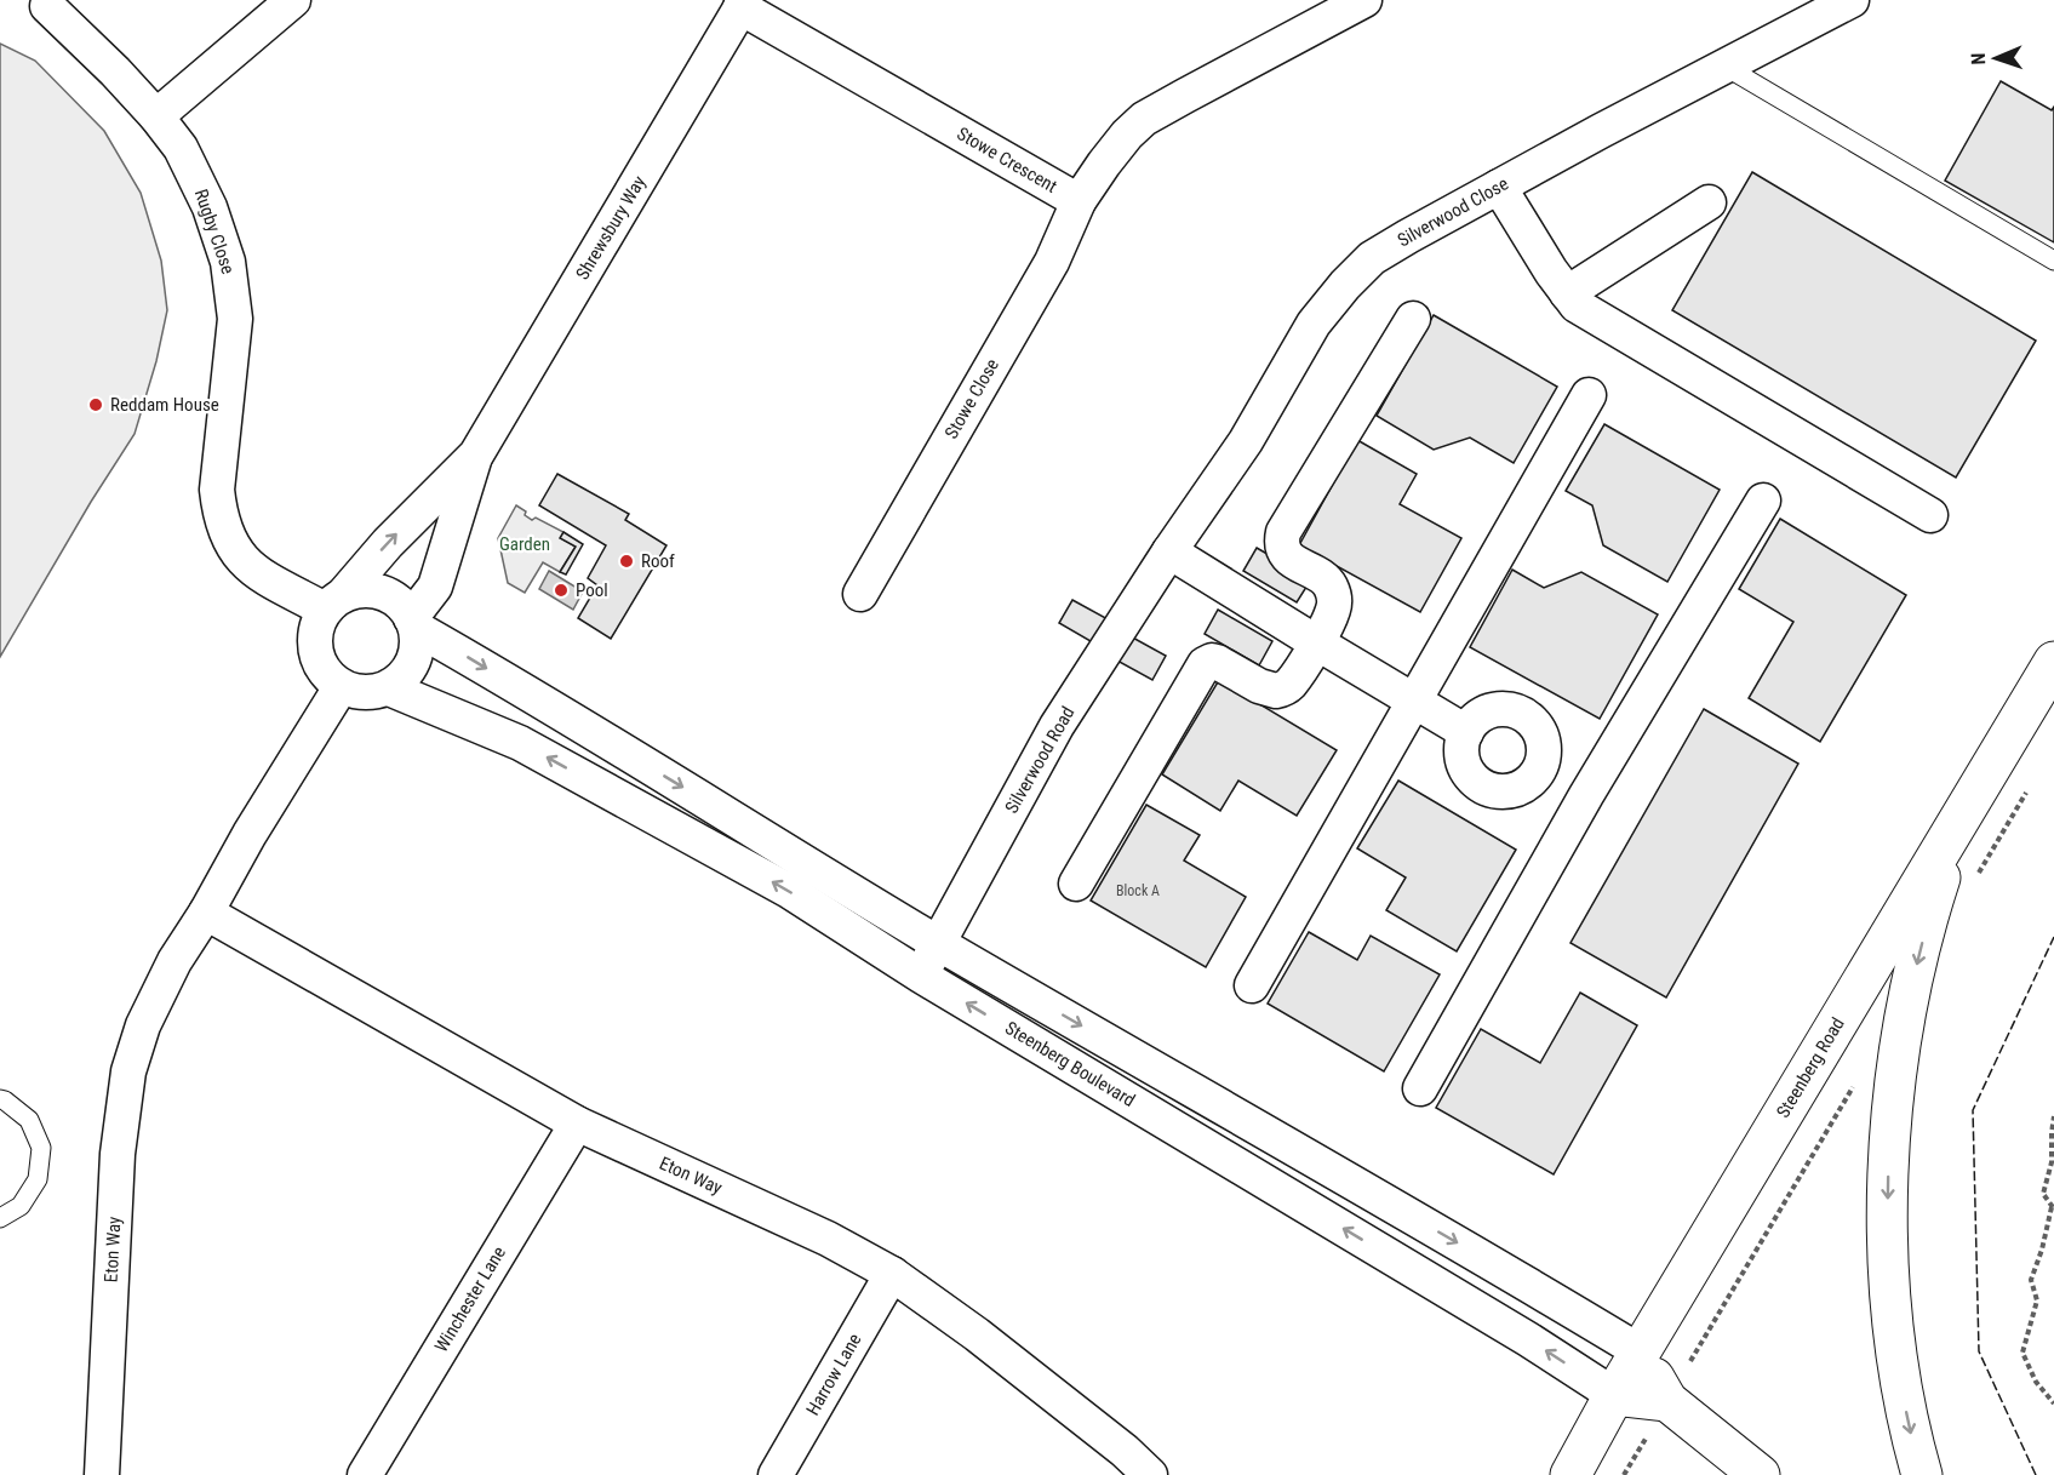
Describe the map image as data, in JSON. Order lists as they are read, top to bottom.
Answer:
{
  "streets": {
    "main road": ["Steenberg Road"],
    "street": [
      "Stowe Crescent",
      "Silverwood Close",
      "Shrewsbury Way",
      "Rugby Close",
      "Stowe Close",
      "Silverwood Road",
      "Steenberg Boulevard",
      "Eton Way",
      "Winchester Lane",
      "Harrow Lane"
    ]
  },
  "crossings": [
    ["Stowe Crescent", "Shrewsbury Way"],
    ["Stowe Crescent", "Stowe Close"],
    ["Silverwood Close", "Silverwood Road"],
    ["Rugby Close", "Steenberg Boulevard"],
    ["Rugby Close", "Eton Way"],
    ["Silverwood Road", "Steenberg Boulevard"],
    ["Steenberg Boulevard", "Steenberg Road"],
    ["Steenberg Boulevard", "Eton Way"],
    ["Eton Way", "Winchester Lane"],
    ["Eton Way", "Harrow Lane"]
  ],
  "parks": ["Garden"],
  "places": ["Reddam House", "Roof", "Pool"],
  "house_numbers": ["Block A"],
  "north": "left"
}
